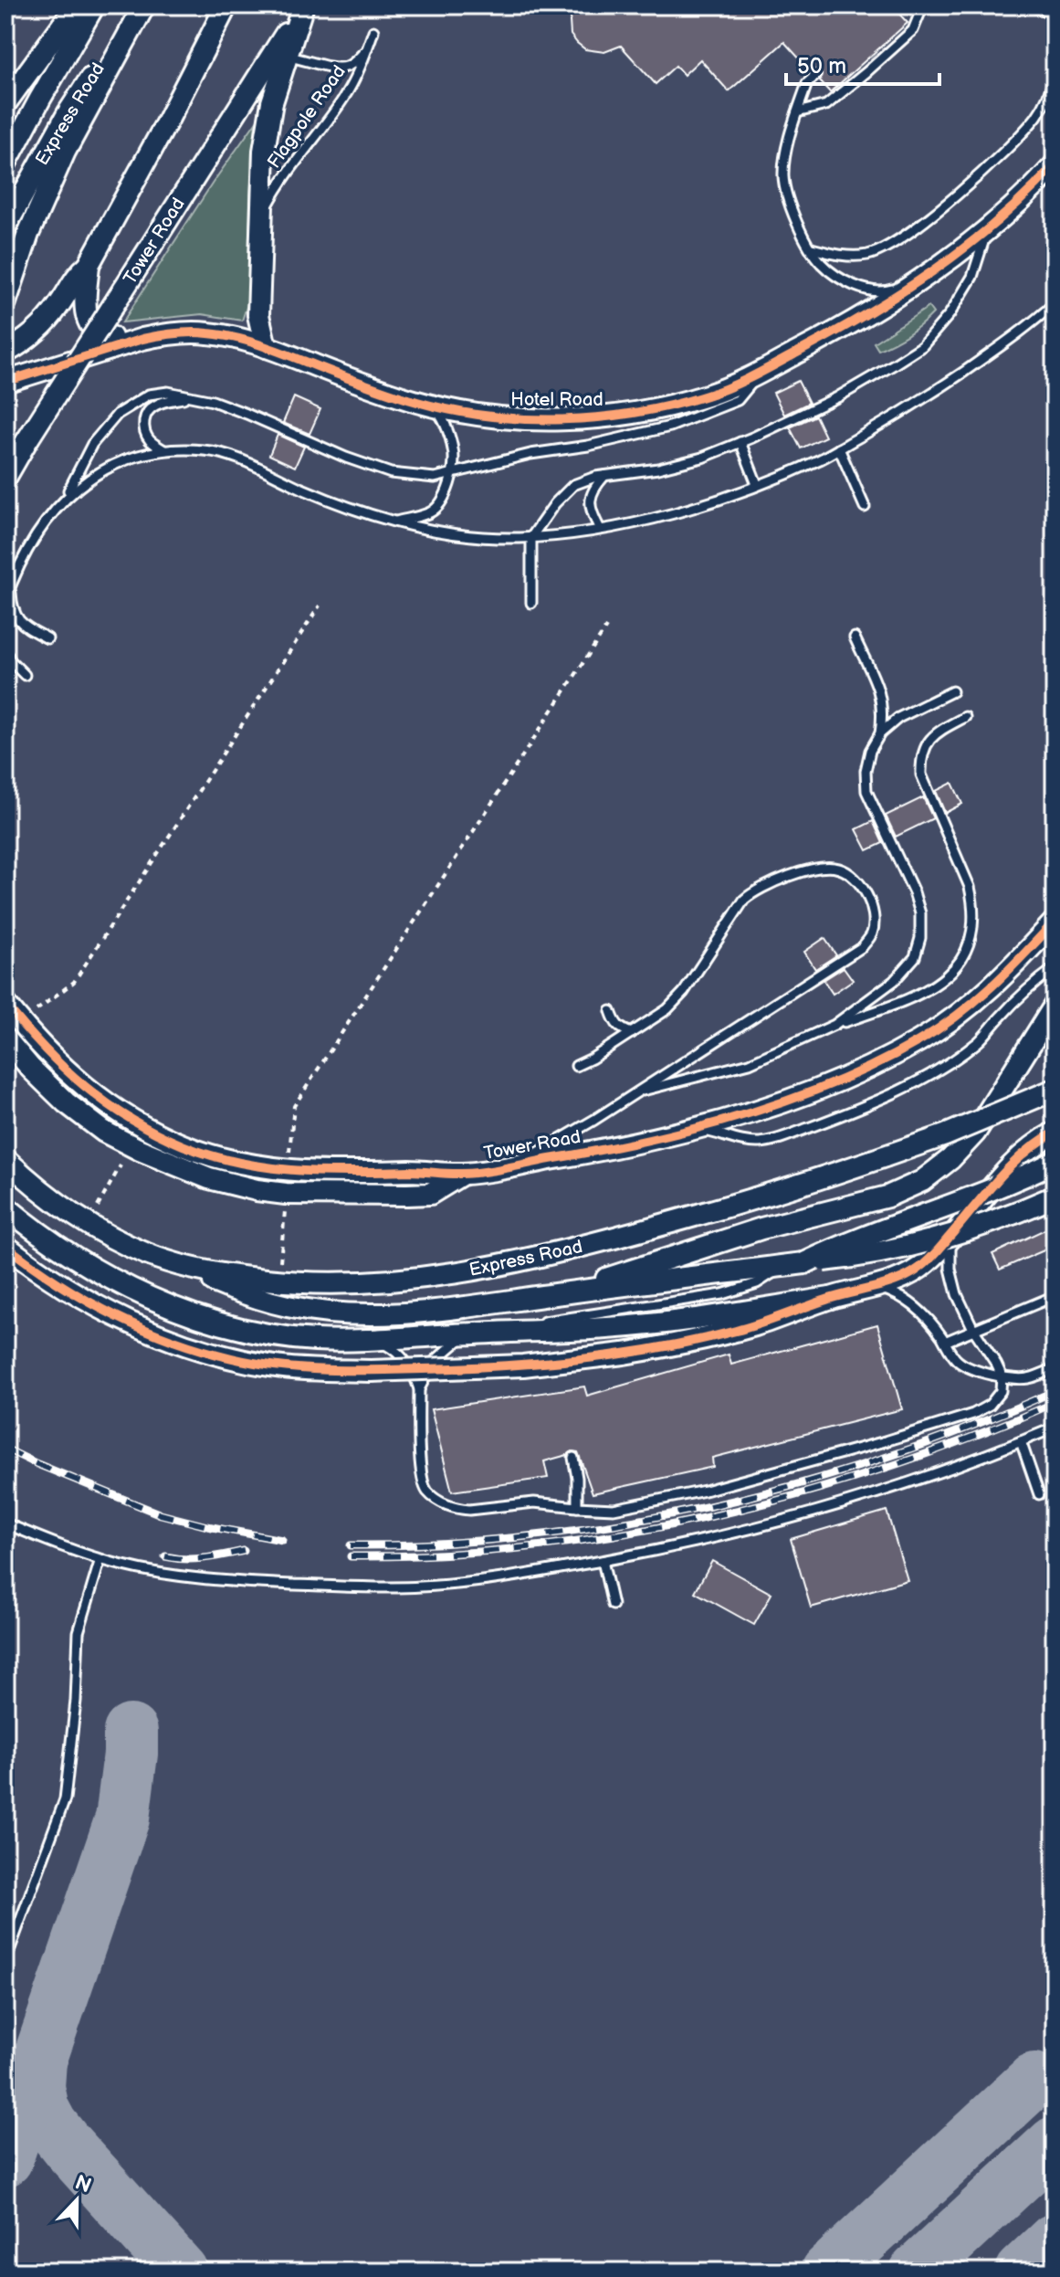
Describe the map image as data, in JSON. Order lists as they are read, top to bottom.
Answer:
{
  "streets": {
    "street": ["Express Road", "Tower Road", "Hotel Road"],
    "lane": ["Flagpole Road"]
  },
  "scale_bar": "50 m",
  "north": "top"
}
